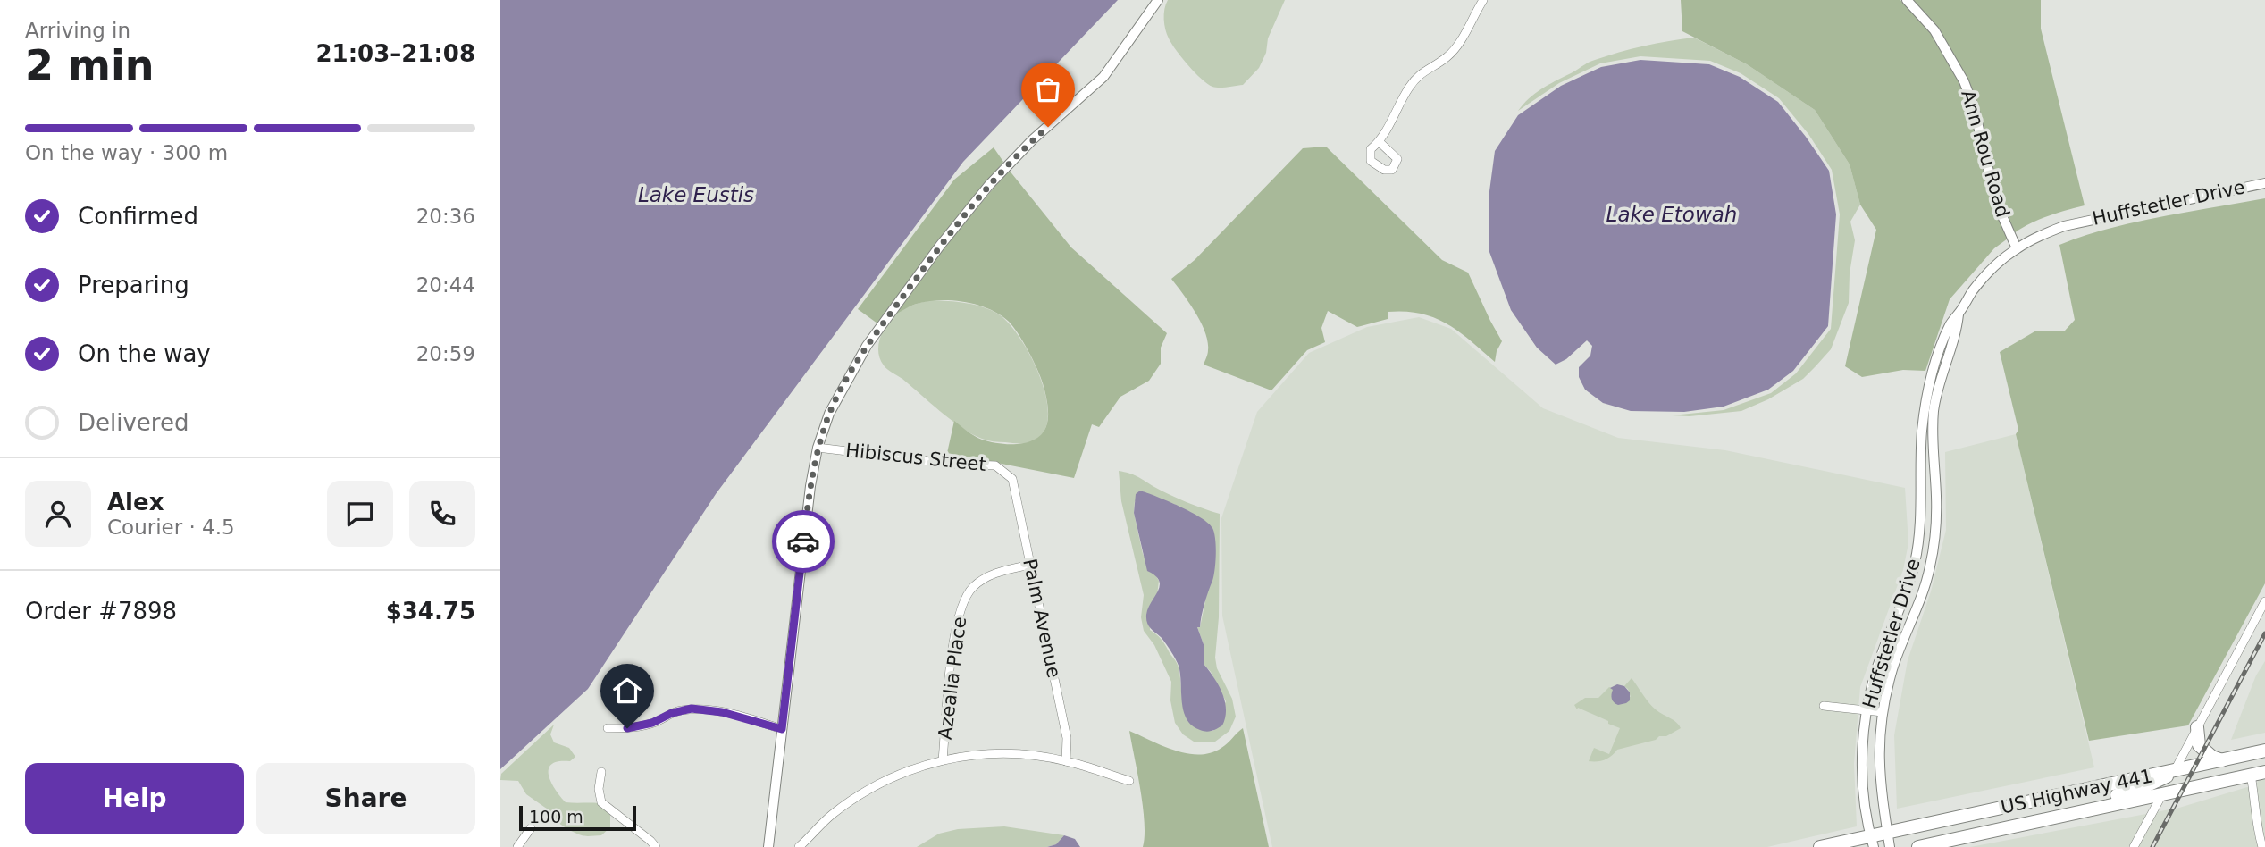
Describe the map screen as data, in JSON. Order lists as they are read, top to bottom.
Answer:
{
  "streets": {
    "main road": ["US Highway 441"],
    "street": [
      "Ann Rou Road",
      "Huffstetler Drive",
      "Hibiscus Street",
      "Palm Avenue",
      "Azealia Place"
    ]
  },
  "crossings": [
    ["Ann Rou Road", "Huffstetler Drive"],
    ["Huffstetler Drive", "US Highway 441"],
    ["Hibiscus Street", "Palm Avenue"],
    ["Palm Avenue", "Azealia Place"]
  ],
  "water": ["Lake Eustis", "Lake Etowah"],
  "scale_bar": "100 m",
  "page": {
    "heading": ["2 min", "Arriving in", "21:03–21:08"],
    "panel": [
      "Alex",
      "Courier · 4.5",
      "Order #7898",
      "$34.75"
    ],
    "bar": "On the way · 300 m",
    "list": [
      ["Confirmed", "20:36"],
      ["Preparing", "20:44"],
      ["On the way", "20:59"],
      "Delivered"
    ],
    "buttons": ["Help", "Share"],
    "scale": "100 m"
  }
}
